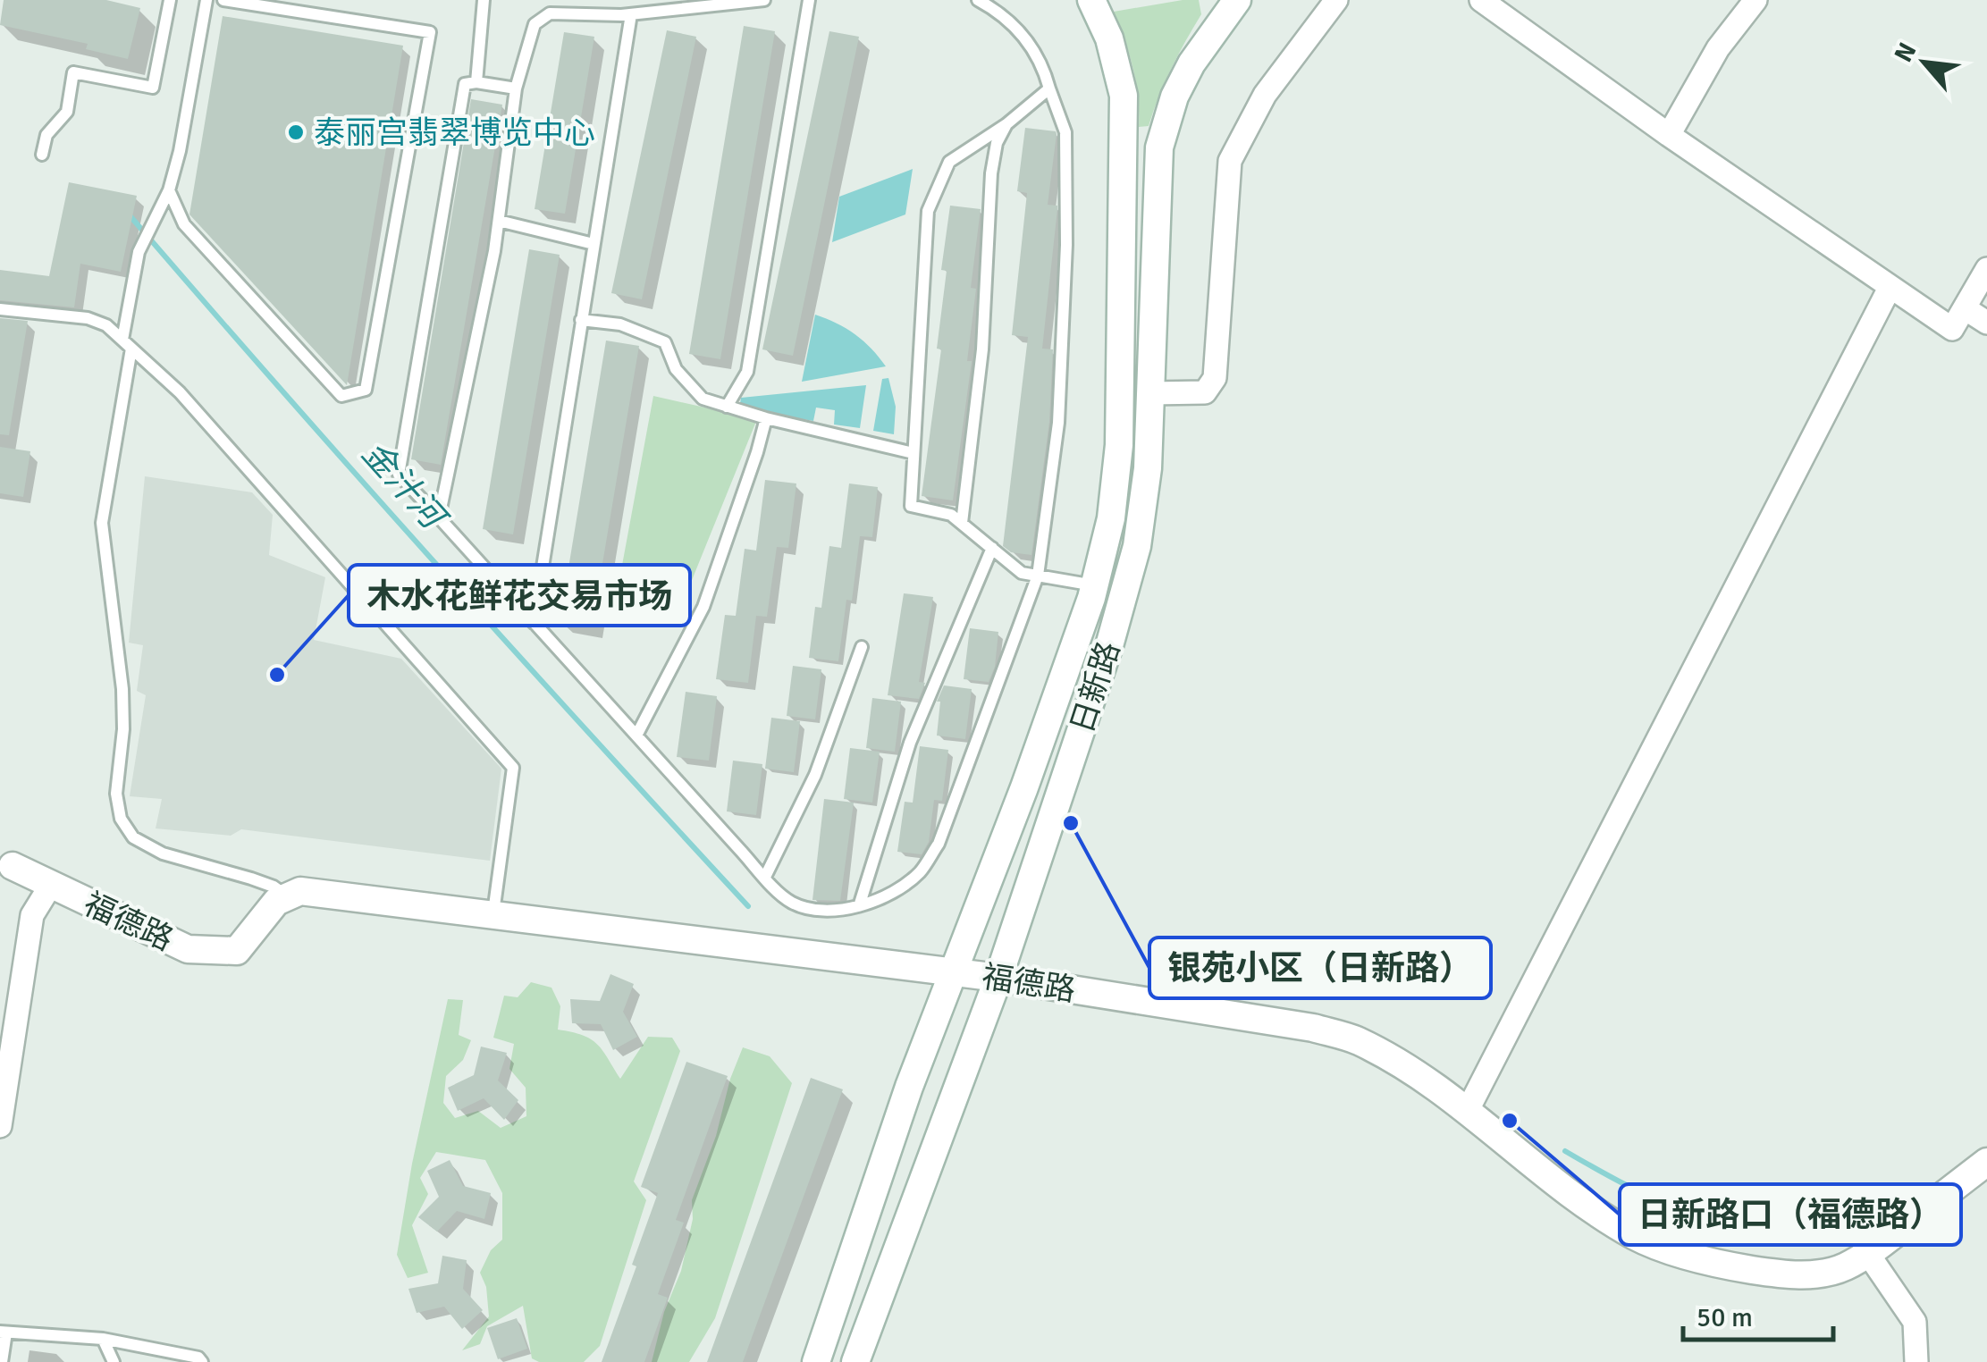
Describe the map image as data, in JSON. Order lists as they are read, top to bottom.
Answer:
{
  "streets": {
    "main road": ["日新路", "福德路"]
  },
  "crossings": [
    ["日新路", "福德路"]
  ],
  "water": ["金汁河"],
  "places": [
    "泰丽宫翡翠博览中心",
    "木水花鲜花交易市场",
    "银苑小区（日新路）",
    "日新路口（福德路）"
  ],
  "scale_bar": "50 m",
  "north": "top left"
}
